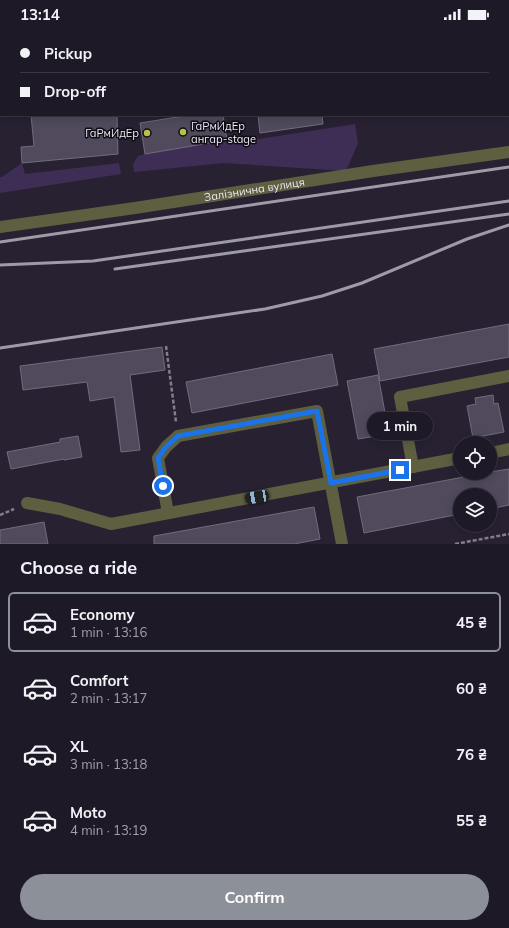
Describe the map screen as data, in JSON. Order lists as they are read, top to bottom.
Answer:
{
  "streets": {
    "street": ["Залізнична вулиця"]
  },
  "places": ["ГаРмИдЕр ангар-stage", "ГаРмИдЕр"],
  "page": {
    "status": "13:14",
    "banner": ["Pickup", "Drop-off"],
    "bubble": "1 min",
    "heading": "Choose a ride",
    "list": [
      {
        "name": "Economy",
        "note": "1 min · 13:16",
        "value": "45 ₴"
      },
      {
        "name": "Comfort",
        "note": "2 min · 13:17",
        "value": "60 ₴"
      },
      {
        "name": "XL",
        "note": "3 min · 13:18",
        "value": "76 ₴"
      },
      {
        "name": "Moto",
        "note": "4 min · 13:19",
        "value": "55 ₴"
      }
    ],
    "buttons": "Confirm"
  }
}
